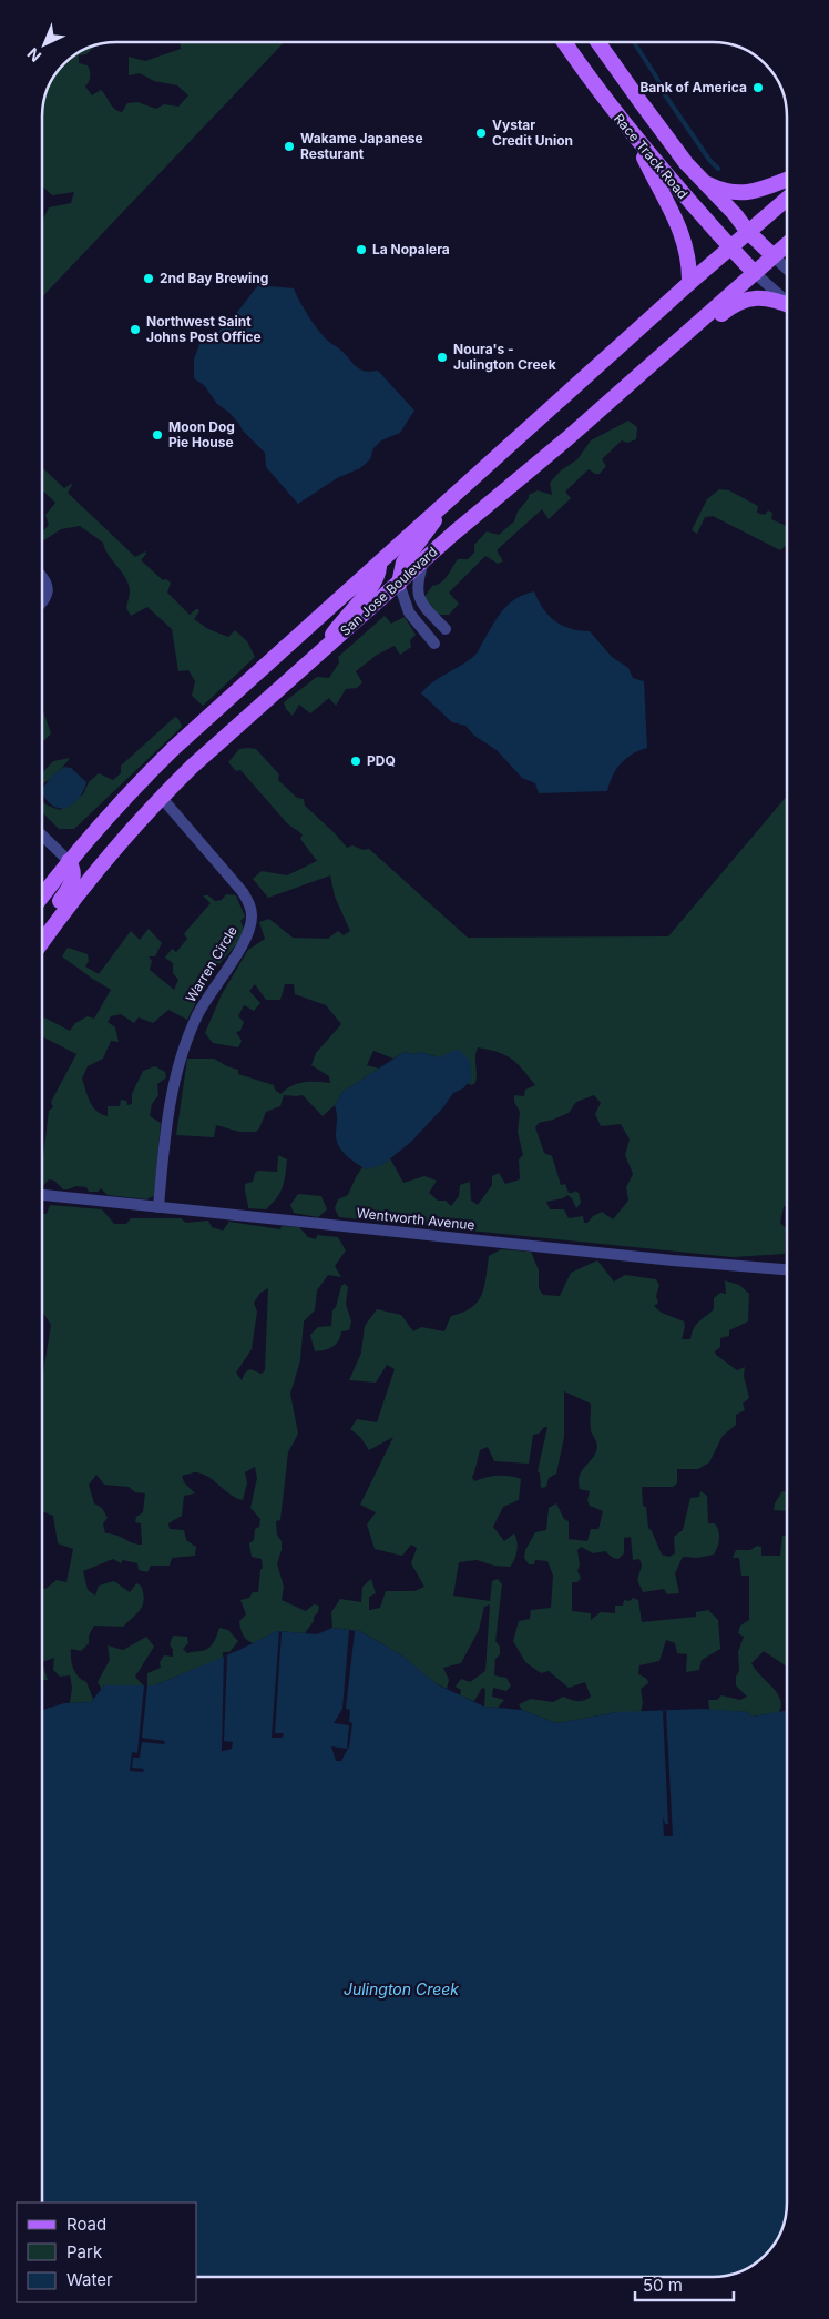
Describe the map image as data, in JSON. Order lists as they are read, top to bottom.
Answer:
{
  "streets": {
    "main road": ["Race Track Road", "San Jose Boulevard"],
    "street": ["Warren Circle", "Wentworth Avenue"]
  },
  "crossings": [
    ["Race Track Road", "San Jose Boulevard"],
    ["San Jose Boulevard", "Warren Circle"],
    ["Warren Circle", "Wentworth Avenue"]
  ],
  "water": ["Julington Creek"],
  "places": [
    "Bank of America",
    "Vystar Credit Union",
    "Wakame Japanese Resturant",
    "La Nopalera",
    "2nd Bay Brewing",
    "Northwest Saint Johns Post Office",
    "Noura's - Julington Creek",
    "Moon Dog Pie House",
    "PDQ"
  ],
  "legend": ["Road", "Park", "Water"],
  "scale_bar": "50 m",
  "north": "bottom left"
}
